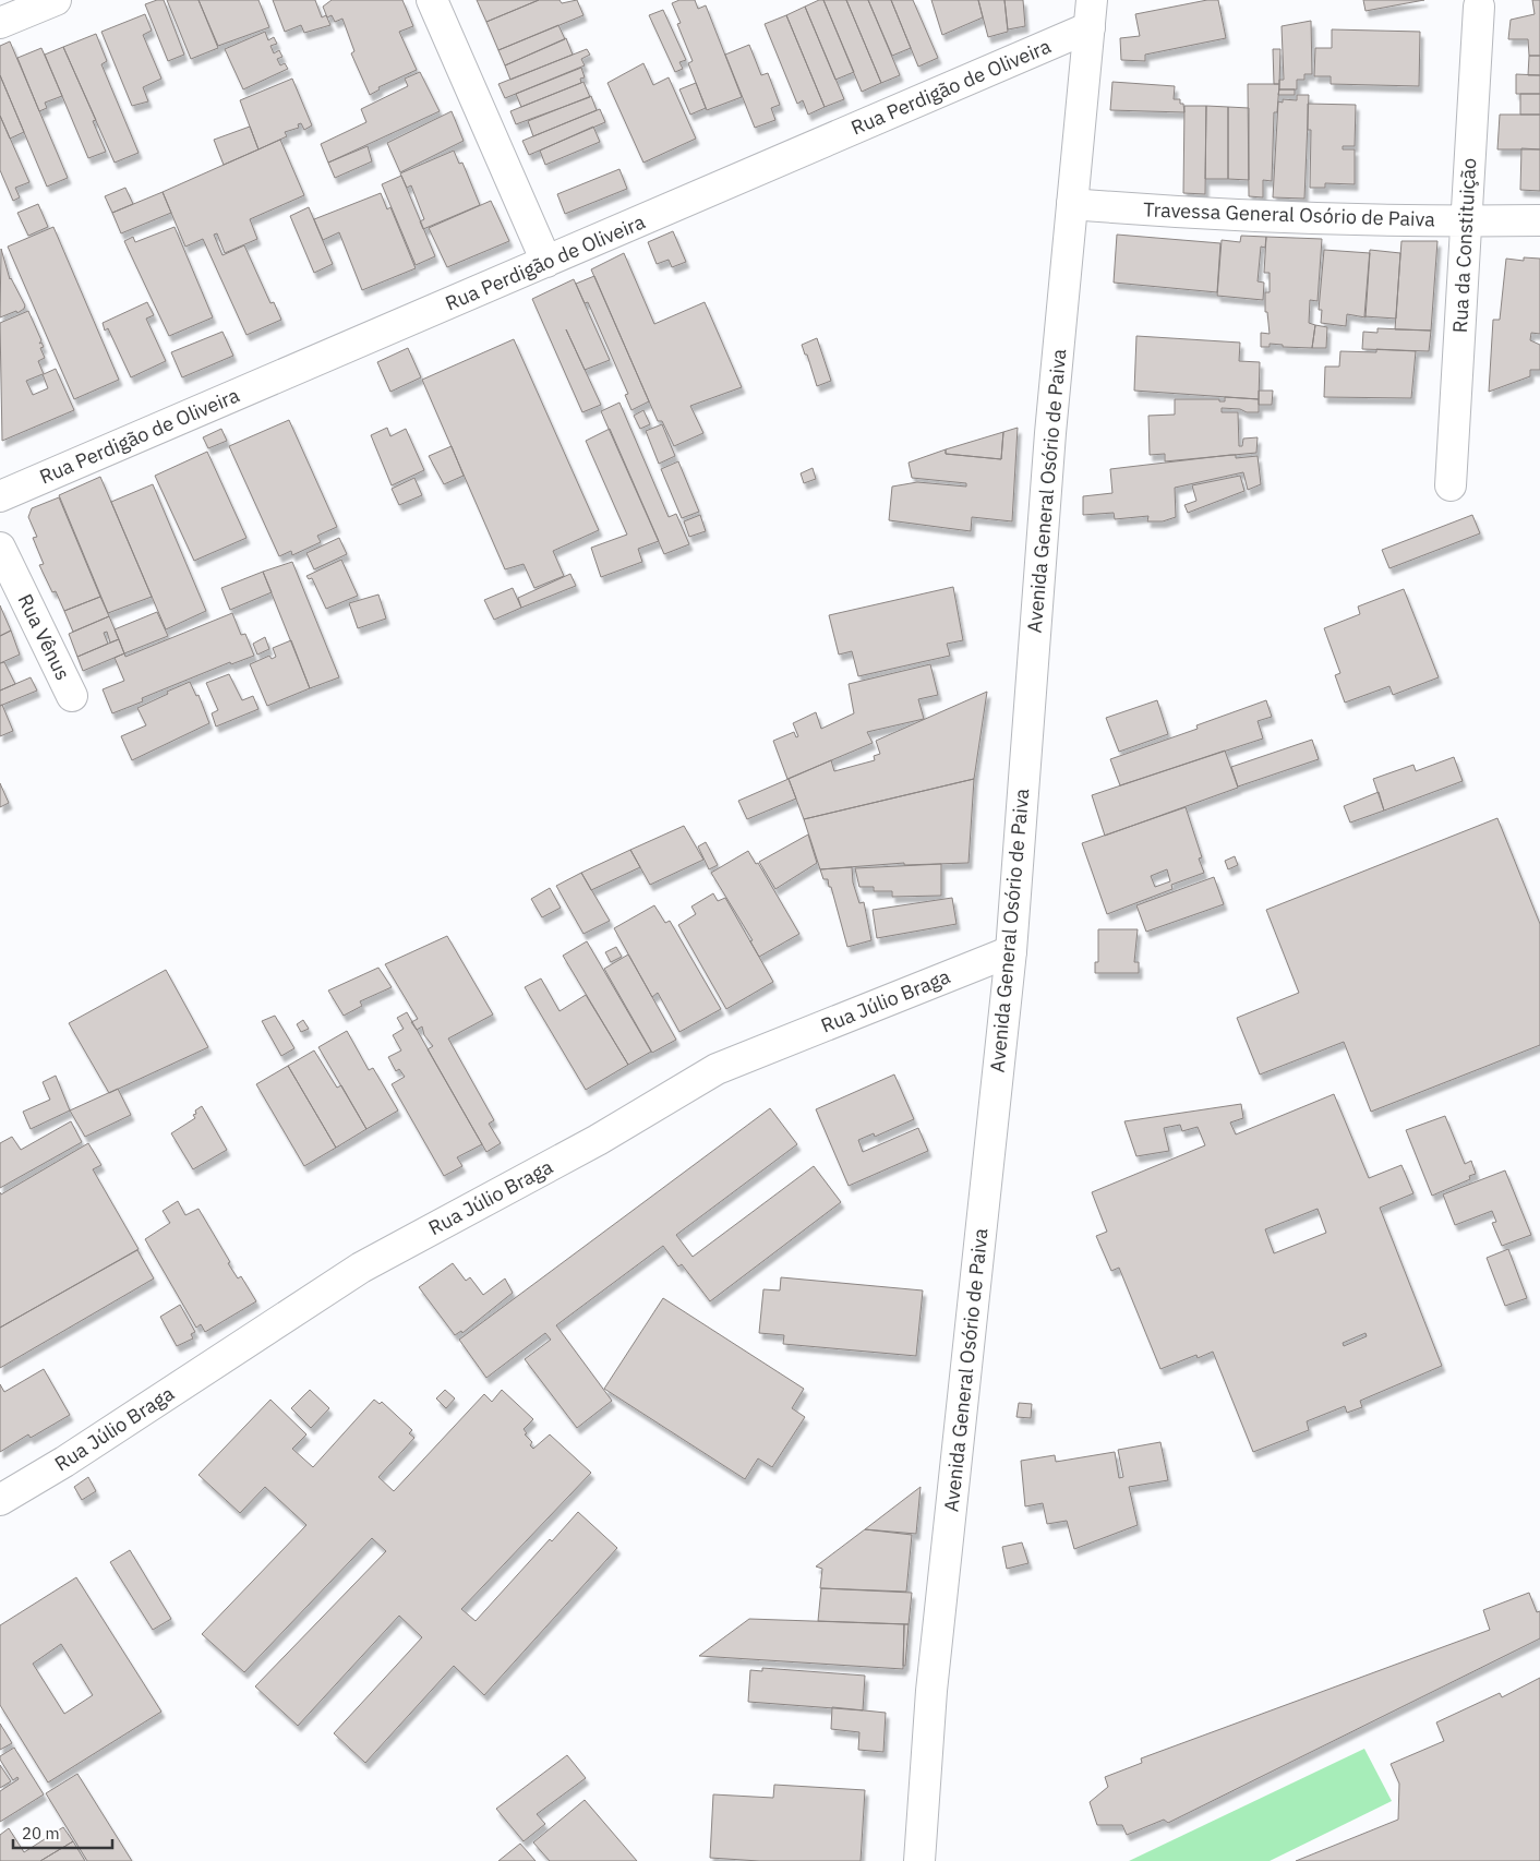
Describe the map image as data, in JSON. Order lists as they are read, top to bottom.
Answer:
{
  "streets": {
    "street": [
      "Rua Perdigão de Oliveira",
      "Travessa General Osório de Paiva",
      "Rua da Constituição",
      "Avenida General Osório de Paiva",
      "Rua Vênus",
      "Rua Júlio Braga"
    ]
  },
  "crossings": [
    ["Rua Perdigão de Oliveira", "Avenida General Osório de Paiva"],
    ["Travessa General Osório de Paiva", "Rua da Constituição"],
    ["Travessa General Osório de Paiva", "Avenida General Osório de Paiva"],
    ["Avenida General Osório de Paiva", "Rua Júlio Braga"]
  ],
  "scale_bar": "20 m"
}
